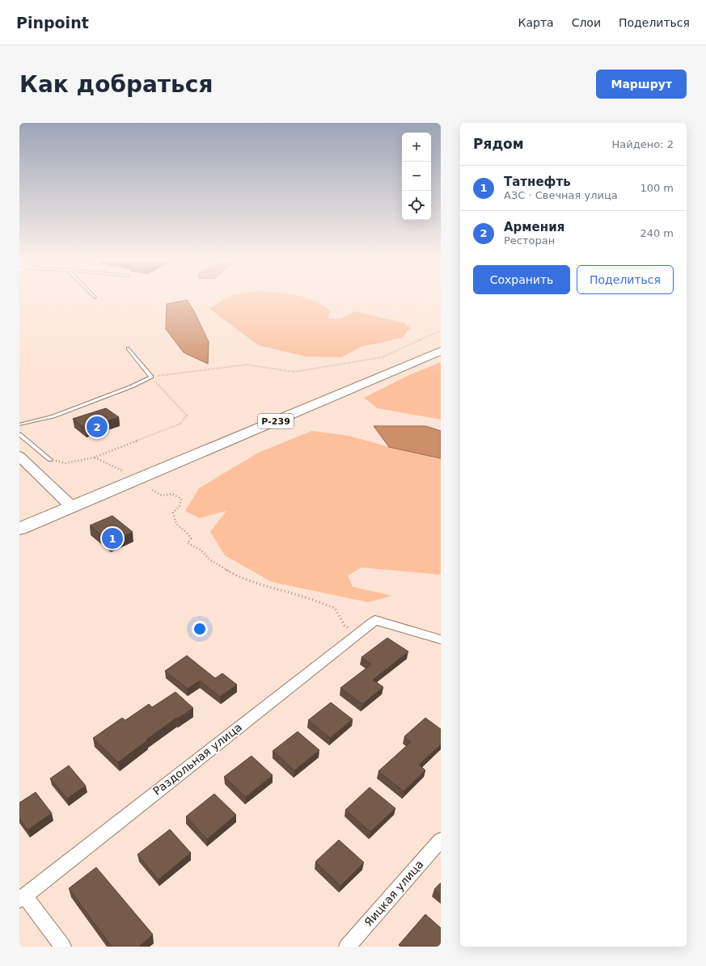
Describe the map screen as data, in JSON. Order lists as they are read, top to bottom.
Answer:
{
  "streets": {
    "highway": ["Р-239"],
    "street": ["Раздольная улица", "Яицкая улица"]
  },
  "page": {
    "header": "Pinpoint",
    "nav": ["Карта", "Слои", "Поделиться"],
    "buttons": [
      "Маршрут",
      ["Сохранить", "Поделиться"]
    ],
    "title": "Как добраться",
    "heading": ["Рядом", "Найдено: 2"],
    "map_buttons": ["+", "−"],
    "list": [
      {
        "mark": "1",
        "name": "Татнефть",
        "note": "АЗС · Свечная улица",
        "value": "100 m"
      },
      {
        "mark": "2",
        "name": "Армения",
        "note": "Ресторан",
        "value": "240 m"
      }
    ],
    "pins": ["2", "1"]
  }
}
